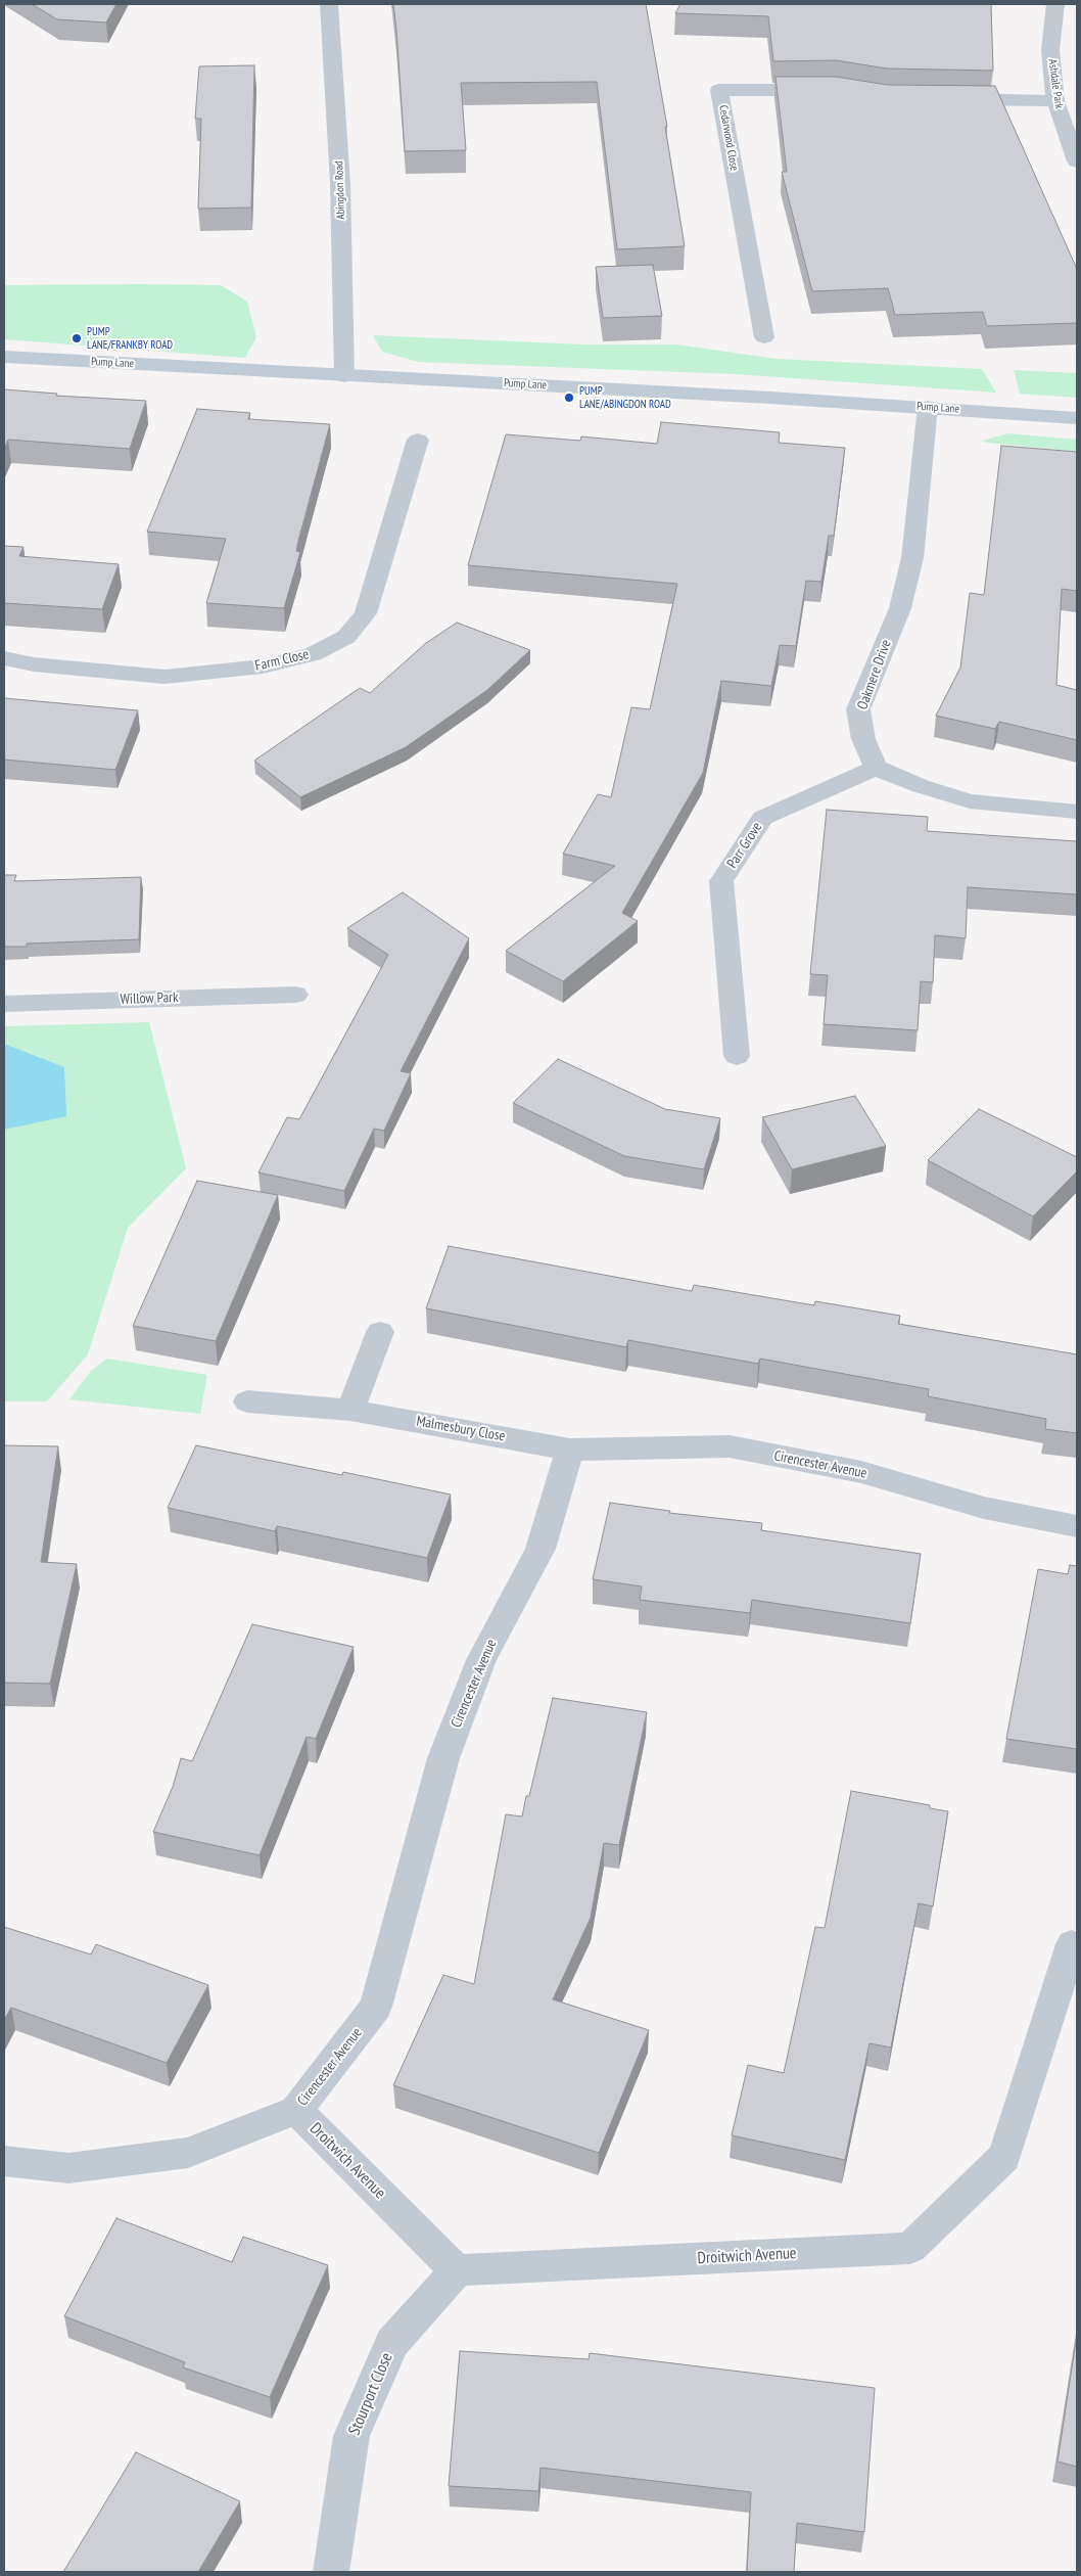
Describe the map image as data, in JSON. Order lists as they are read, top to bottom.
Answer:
{
  "streets": {
    "street": [
      "Ashdale Park",
      "Cedarwood Close",
      "Abingdon Road",
      "Pump Lane",
      "Farm Close",
      "Oakmere Drive",
      "Parr Grove",
      "Willow Park",
      "Malmesbury Close",
      "Cirencester Avenue",
      "Droitwich Avenue",
      "Stourport Close"
    ]
  },
  "crossings": [
    ["Abingdon Road", "Pump Lane"],
    ["Pump Lane", "Oakmere Drive"],
    ["Oakmere Drive", "Parr Grove"],
    ["Malmesbury Close", "Cirencester Avenue"],
    ["Cirencester Avenue", "Droitwich Avenue"],
    ["Droitwich Avenue", "Stourport Close"]
  ],
  "places": ["PUMP LANE/FRANKBY ROAD", "PUMP LANE/ABINGDON ROAD"]
}
